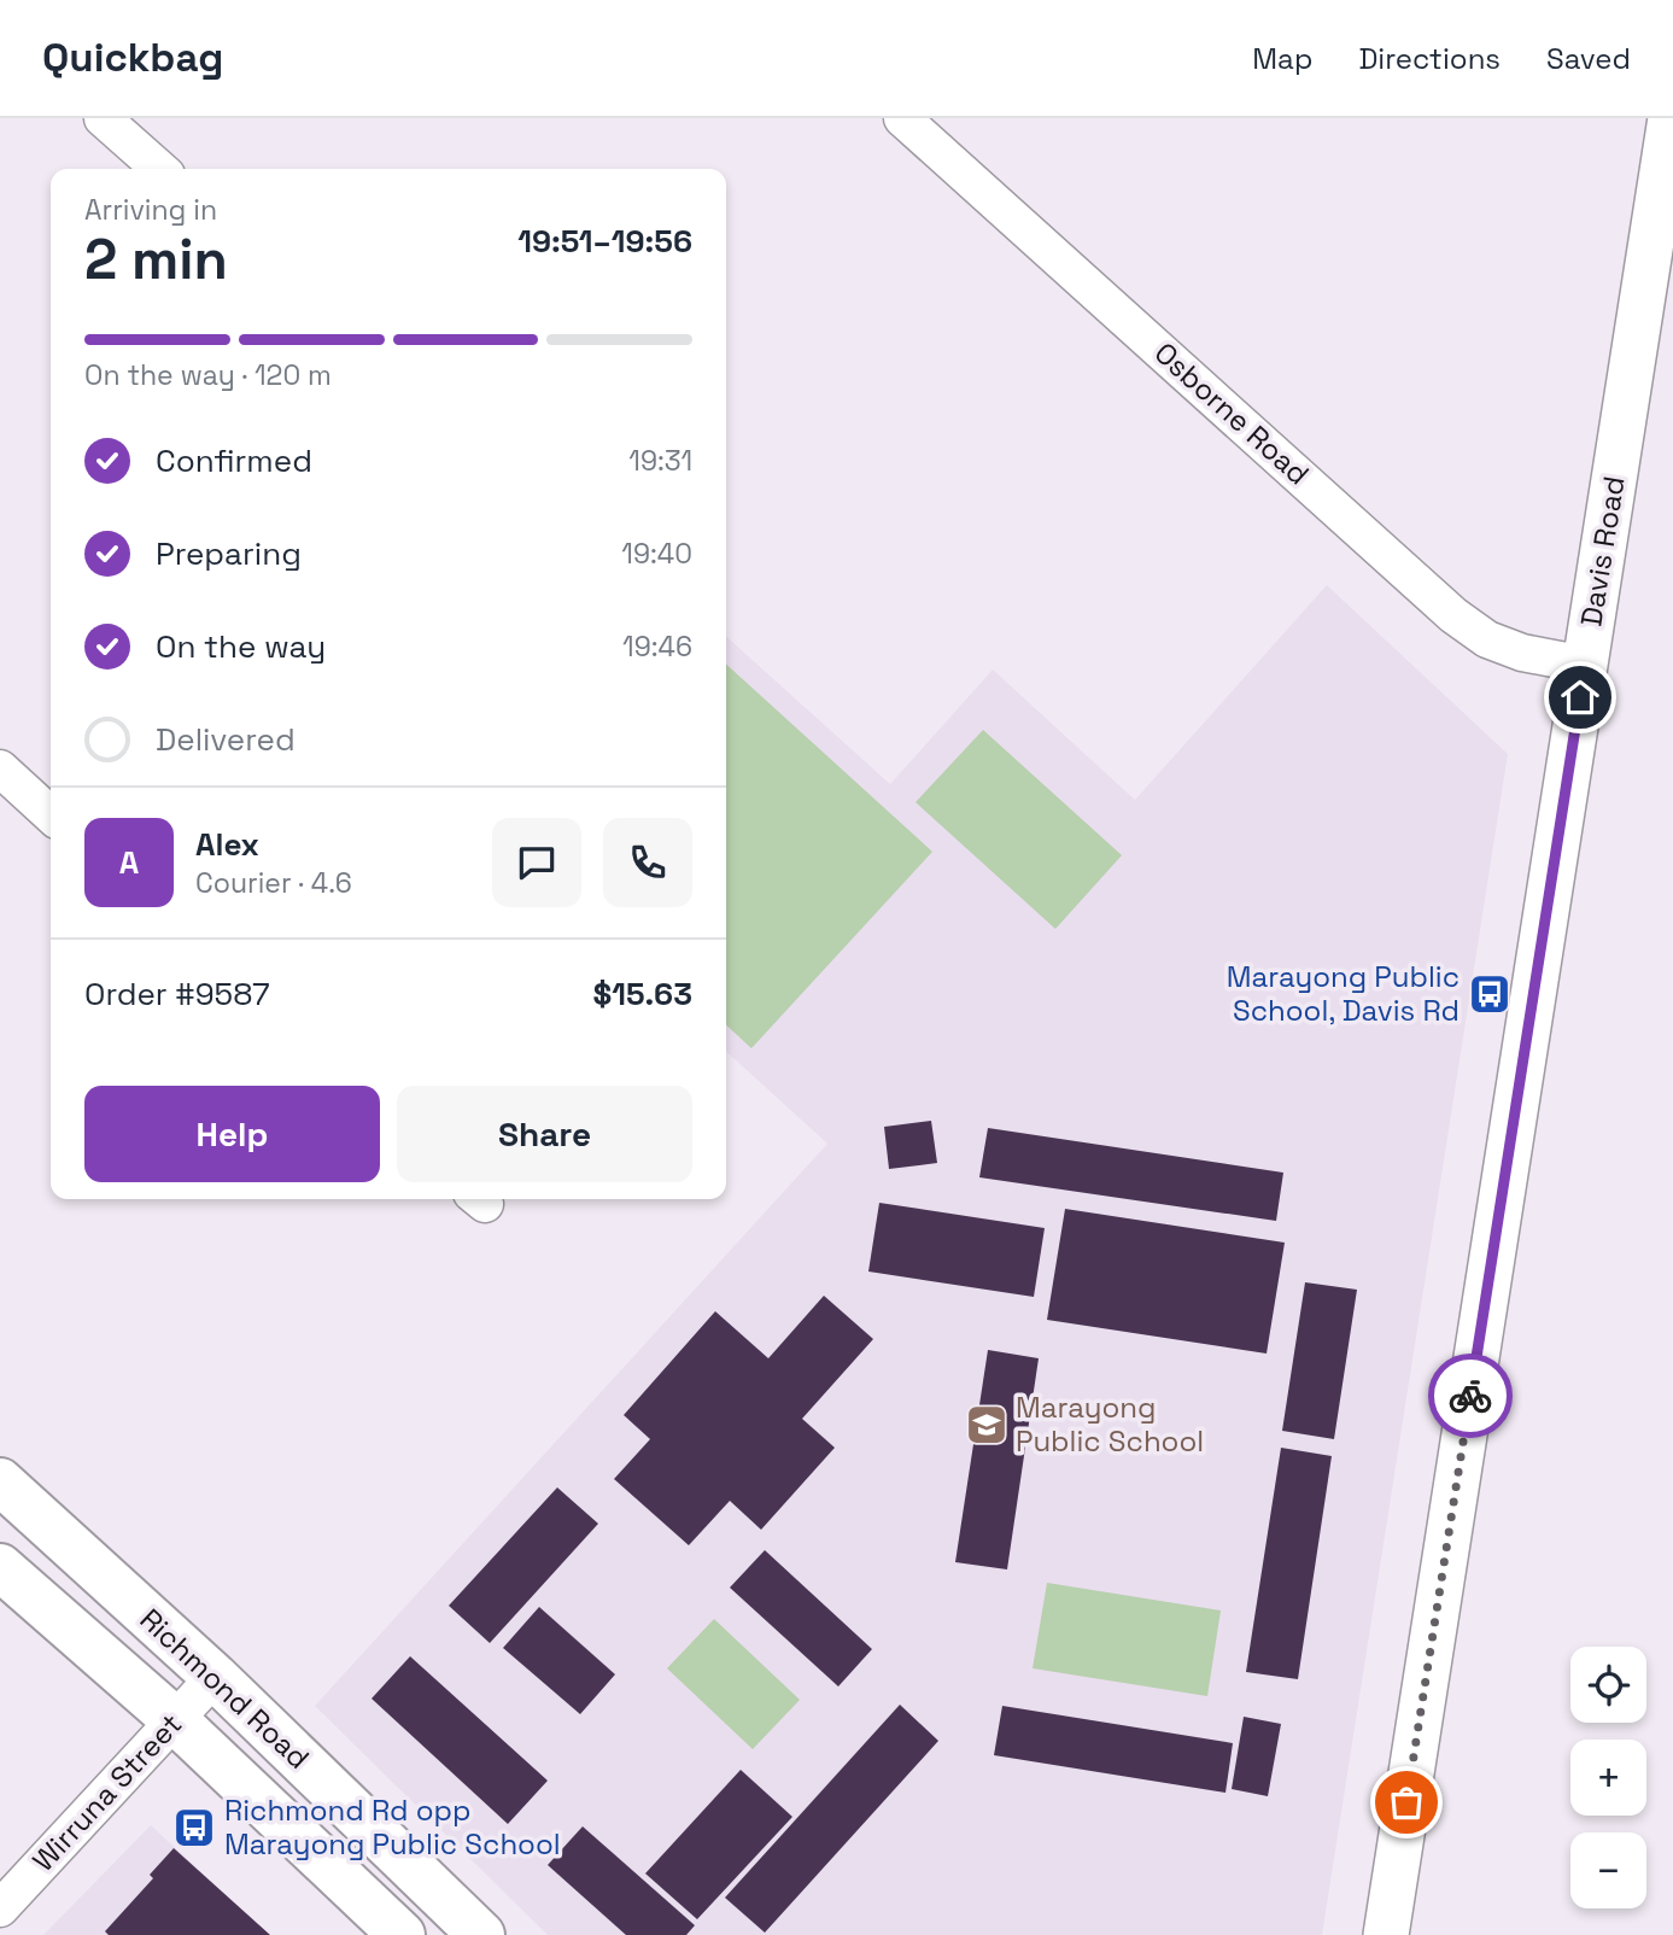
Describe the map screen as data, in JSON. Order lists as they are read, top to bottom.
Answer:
{
  "streets": {
    "main road": ["Richmond Road"],
    "street": ["Osborne Road", "Davis Road", "Wirruna Street"]
  },
  "crossings": [
    ["Osborne Road", "Davis Road"],
    ["Richmond Road", "Wirruna Street"]
  ],
  "places": {
    "bus stop": ["Marayong Public School, Davis Rd", "Richmond Rd opp Marayong Public School"],
    "school or university": ["Marayong Public School"]
  },
  "page": {
    "header": "Quickbag",
    "nav": ["Map", "Directions", "Saved"],
    "heading": ["2 min", "Arriving in", "19:51–19:56"],
    "panel": [
      "Alex",
      "Courier · 4.6",
      "Order #9587",
      "$15.63"
    ],
    "bar": "On the way · 120 m",
    "list": [
      ["Confirmed", "19:31"],
      ["Preparing", "19:40"],
      ["On the way", "19:46"],
      "Delivered"
    ],
    "round": "A",
    "buttons": ["Help", "Share"],
    "map_buttons": ["+", "−"]
  }
}
